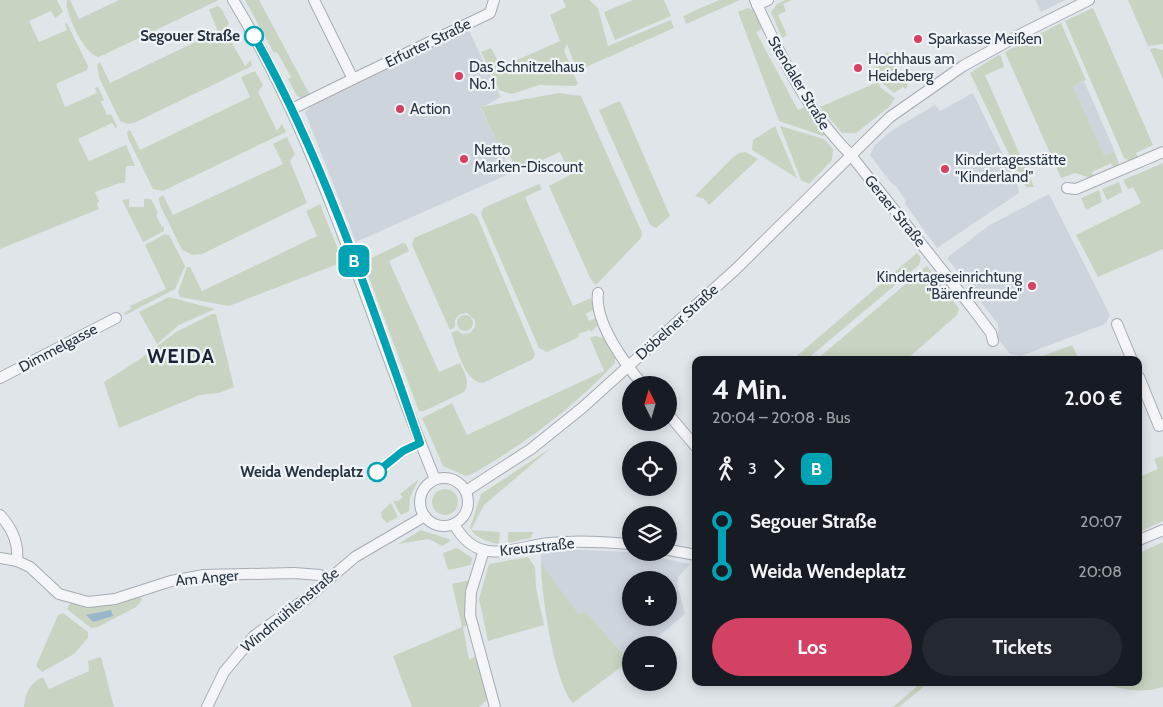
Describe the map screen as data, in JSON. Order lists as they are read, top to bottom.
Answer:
{
  "streets": {
    "street": [
      "Erfurter Straße",
      "Stendaler Straße",
      "Geraer Straße",
      "Döbelner Straße",
      "Dimmelgasse",
      "Kreuzstraße",
      "Am Anger",
      "Windmühlenstraße"
    ]
  },
  "crossings": [
    ["Stendaler Straße", "Geraer Straße"],
    ["Stendaler Straße", "Döbelner Straße"],
    ["Geraer Straße", "Döbelner Straße"],
    ["Döbelner Straße", "Kreuzstraße"],
    ["Döbelner Straße", "Windmühlenstraße"],
    ["Kreuzstraße", "Windmühlenstraße"],
    ["Am Anger", "Windmühlenstraße"]
  ],
  "districts": ["WEIDA"],
  "places": [
    "Segouer Straße",
    "Sparkasse Meißen",
    "Hochhaus am Heideberg",
    "Das Schnitzelhaus No.1",
    "Action",
    "Netto Marken-Discount",
    "Kindertagesstätte \"Kinderland\"",
    "Kindertageseinrichtung \"Bärenfreunde\"",
    "Weida Wendeplatz"
  ],
  "lines": ["bus line B"],
  "north": "top",
  "page": {
    "on_map": "B",
    "heading": ["4 Min.", "20:04 – 20:08 · Bus", "2.00 €"],
    "map_buttons": ["+", "−"],
    "legs": ["3", "B"],
    "list": [
      {
        "name": "Segouer Straße",
        "value": "20:07"
      },
      {
        "name": "Weida Wendeplatz",
        "value": "20:08"
      }
    ],
    "buttons": ["Los", "Tickets"]
  }
}
